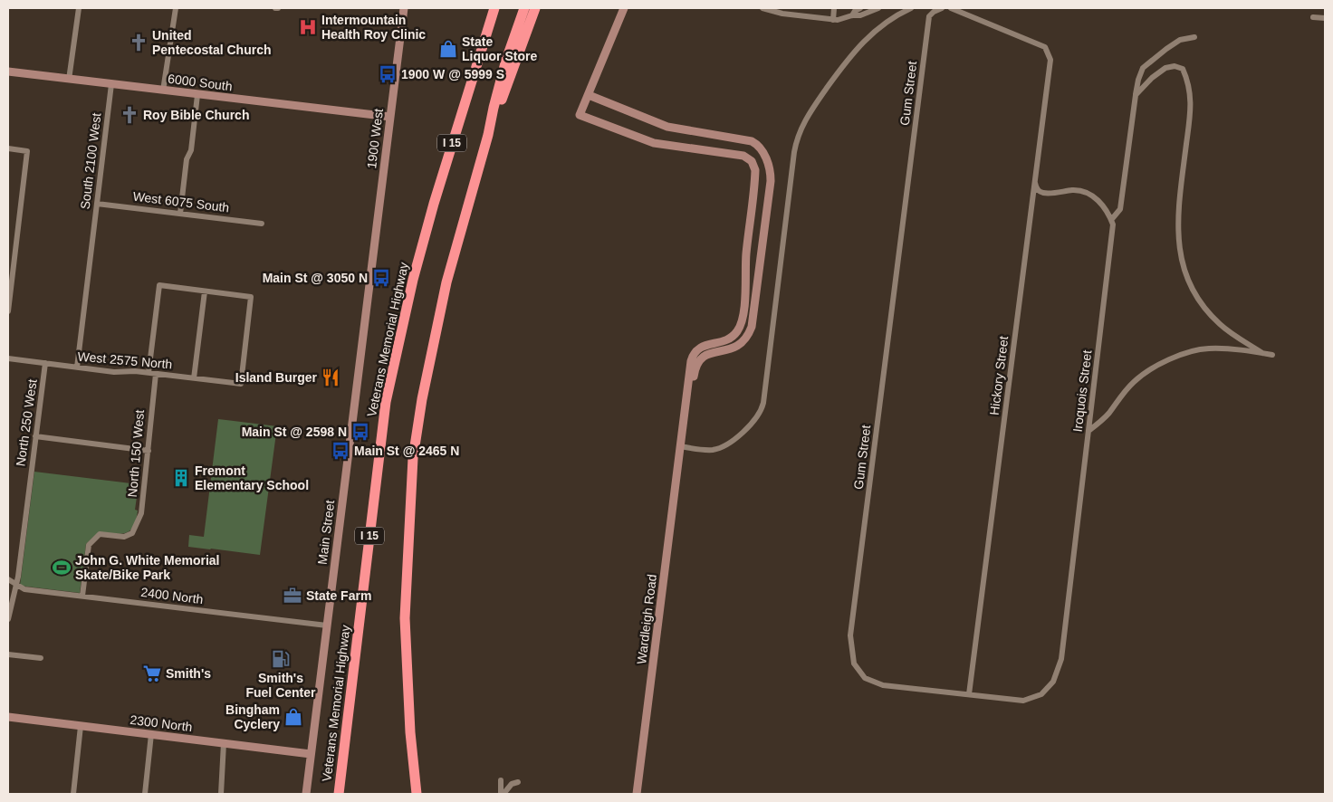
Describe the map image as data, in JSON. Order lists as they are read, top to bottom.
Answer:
{
  "streets": {
    "highway": ["I 15", "Veterans Memorial Highway"],
    "main road": [
      "6000 South",
      "1900 West",
      "Main Street",
      "Wardleigh Road",
      "2300 North"
    ],
    "street": [
      "Gum Street",
      "South 2100 West",
      "West 6075 South",
      "West 2575 North",
      "Hickory Street",
      "Iroquois Street",
      "North 250 West",
      "North 150 West",
      "2400 North"
    ]
  },
  "crossings": [
    ["6000 South", "1900 West"],
    ["6000 South", "South 2100 West"],
    ["Gum Street", "Hickory Street"],
    ["Gum Street", "Iroquois Street"],
    ["1900 West", "Main Street"],
    ["South 2100 West", "West 6075 South"],
    ["South 2100 West", "West 2575 North"],
    ["West 2575 North", "North 250 West"],
    ["West 2575 North", "North 150 West"],
    ["North 250 West", "2400 North"],
    ["North 150 West", "2400 North"],
    ["Main Street", "2400 North"],
    ["Main Street", "2300 North"]
  ],
  "places": {
    "hospital": ["Intermountain Health Roy Clinic"],
    "church": ["United Pentecostal Church", "Roy Bible Church"],
    "shop": ["State Liquor Store", "Bingham Cyclery"],
    "bus stop": [
      "1900 W @ 5999 S",
      "Main St @ 3050 N",
      "Main St @ 2598 N",
      "Main St @ 2465 N"
    ],
    "restaurant": ["Island Burger"],
    "building": ["Fremont Elementary School"],
    "sports": ["John G. White Memorial Skate/Bike Park"],
    "office": ["State Farm"],
    "fuel station": ["Smith's Fuel Center"],
    "supermarket": ["Smith's"]
  }
}
